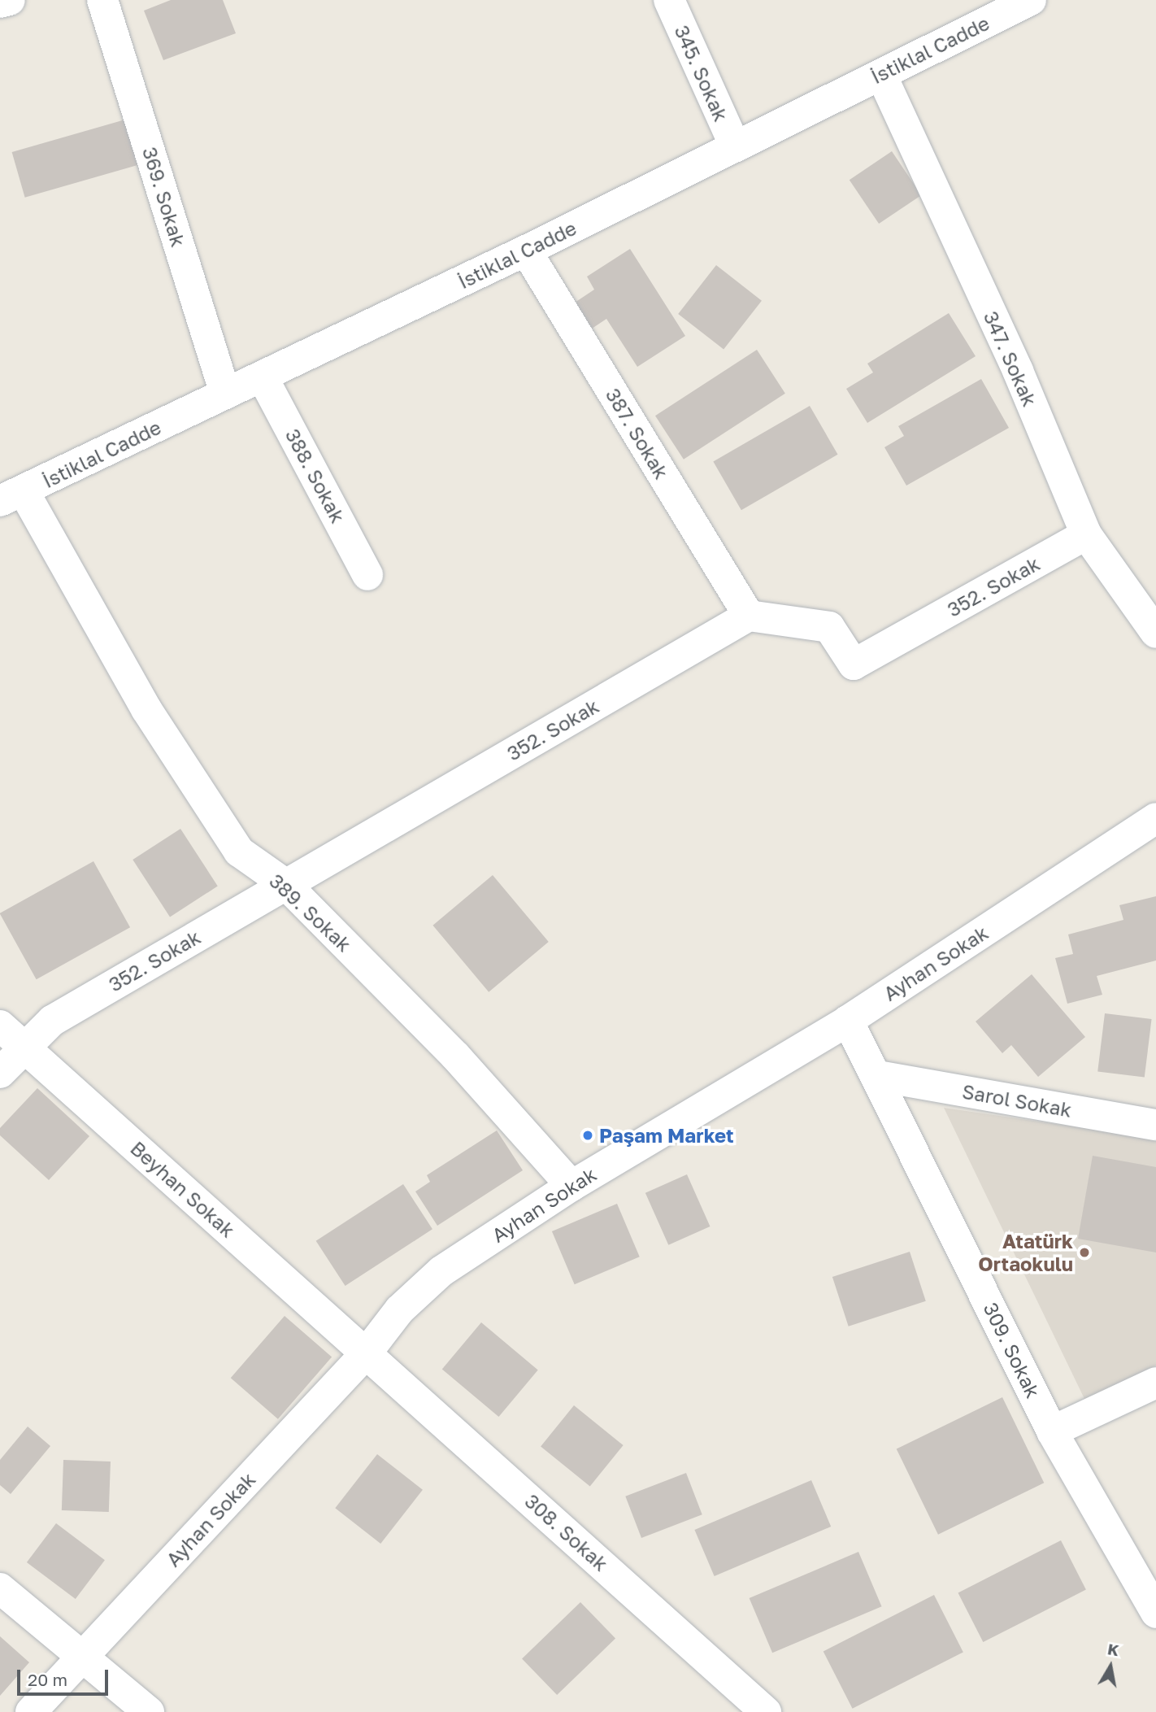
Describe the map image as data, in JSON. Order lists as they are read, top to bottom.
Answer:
{
  "streets": {
    "street": [
      "İstiklal Cadde",
      "345. Sokak",
      "369. Sokak",
      "347. Sokak",
      "387. Sokak",
      "388. Sokak",
      "352. Sokak",
      "389. Sokak",
      "Ayhan Sokak",
      "Sarol Sokak",
      "Beyhan Sokak",
      "309. Sokak",
      "308. Sokak"
    ]
  },
  "crossings": [
    ["İstiklal Cadde", "345. Sokak"],
    ["İstiklal Cadde", "369. Sokak"],
    ["İstiklal Cadde", "347. Sokak"],
    ["İstiklal Cadde", "387. Sokak"],
    ["İstiklal Cadde", "388. Sokak"],
    ["İstiklal Cadde", "389. Sokak"],
    ["347. Sokak", "352. Sokak"],
    ["387. Sokak", "352. Sokak"],
    ["352. Sokak", "389. Sokak"],
    ["352. Sokak", "Beyhan Sokak"],
    ["389. Sokak", "Ayhan Sokak"],
    ["Ayhan Sokak", "Beyhan Sokak"],
    ["Ayhan Sokak", "309. Sokak"],
    ["Ayhan Sokak", "308. Sokak"],
    ["Sarol Sokak", "309. Sokak"],
    ["Beyhan Sokak", "308. Sokak"]
  ],
  "places": ["Paşam Market", "Atatürk Ortaokulu"],
  "scale_bar": "20 m",
  "north": "top"
}
